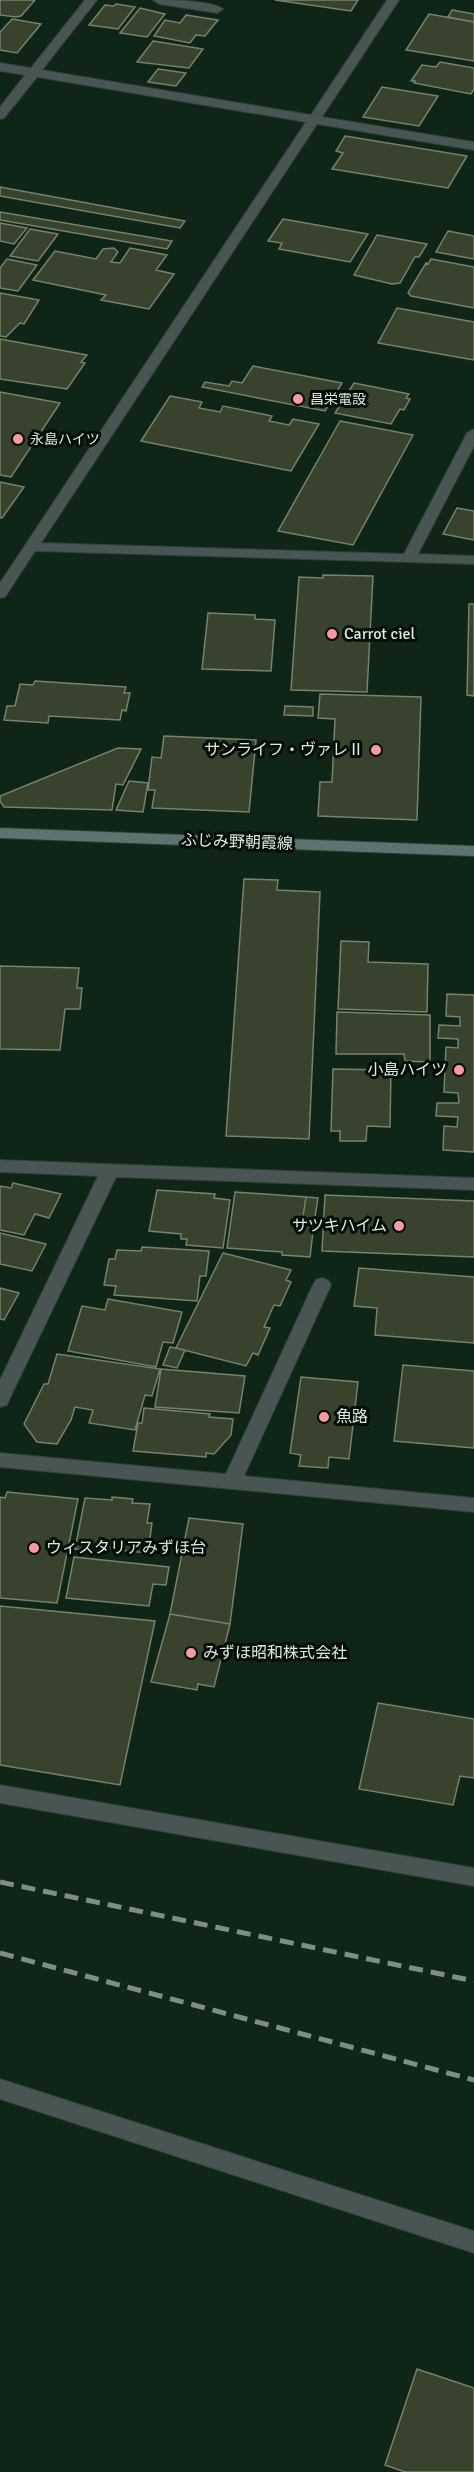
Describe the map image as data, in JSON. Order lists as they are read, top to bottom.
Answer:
{
  "streets": {
    "main road": ["ふじみ野朝霞線"]
  },
  "places": [
    "昌栄電設",
    "永島ハイツ",
    "Carrot ciel",
    "サンライフ・ヴァレⅡ",
    "小島ハイツ",
    "サツキハイム",
    "魚路",
    "ウィスタリアみずほ台",
    "みずほ昭和株式会社"
  ]
}
